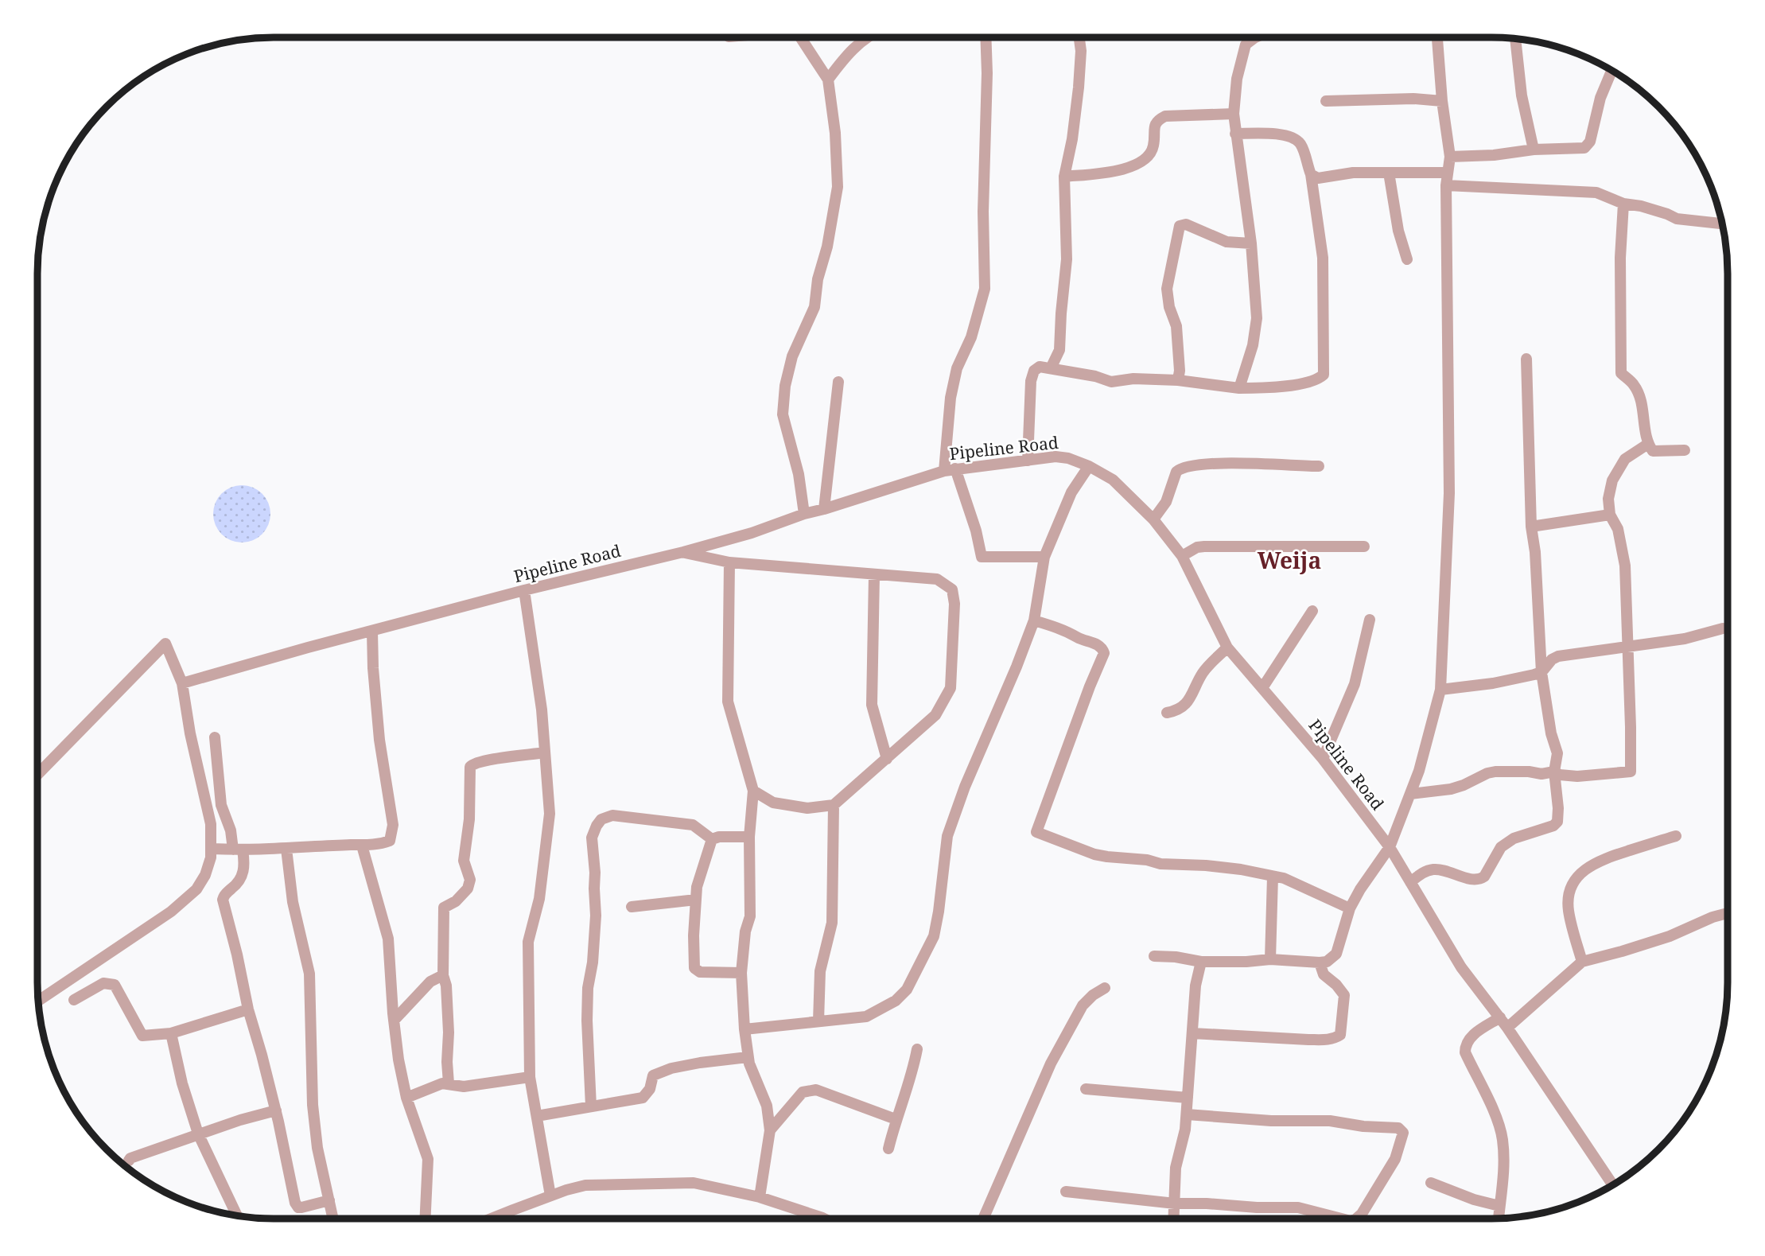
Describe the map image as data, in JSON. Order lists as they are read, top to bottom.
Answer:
{
  "streets": {
    "street": ["Pipeline Road"]
  },
  "districts": ["Weija"]
}
